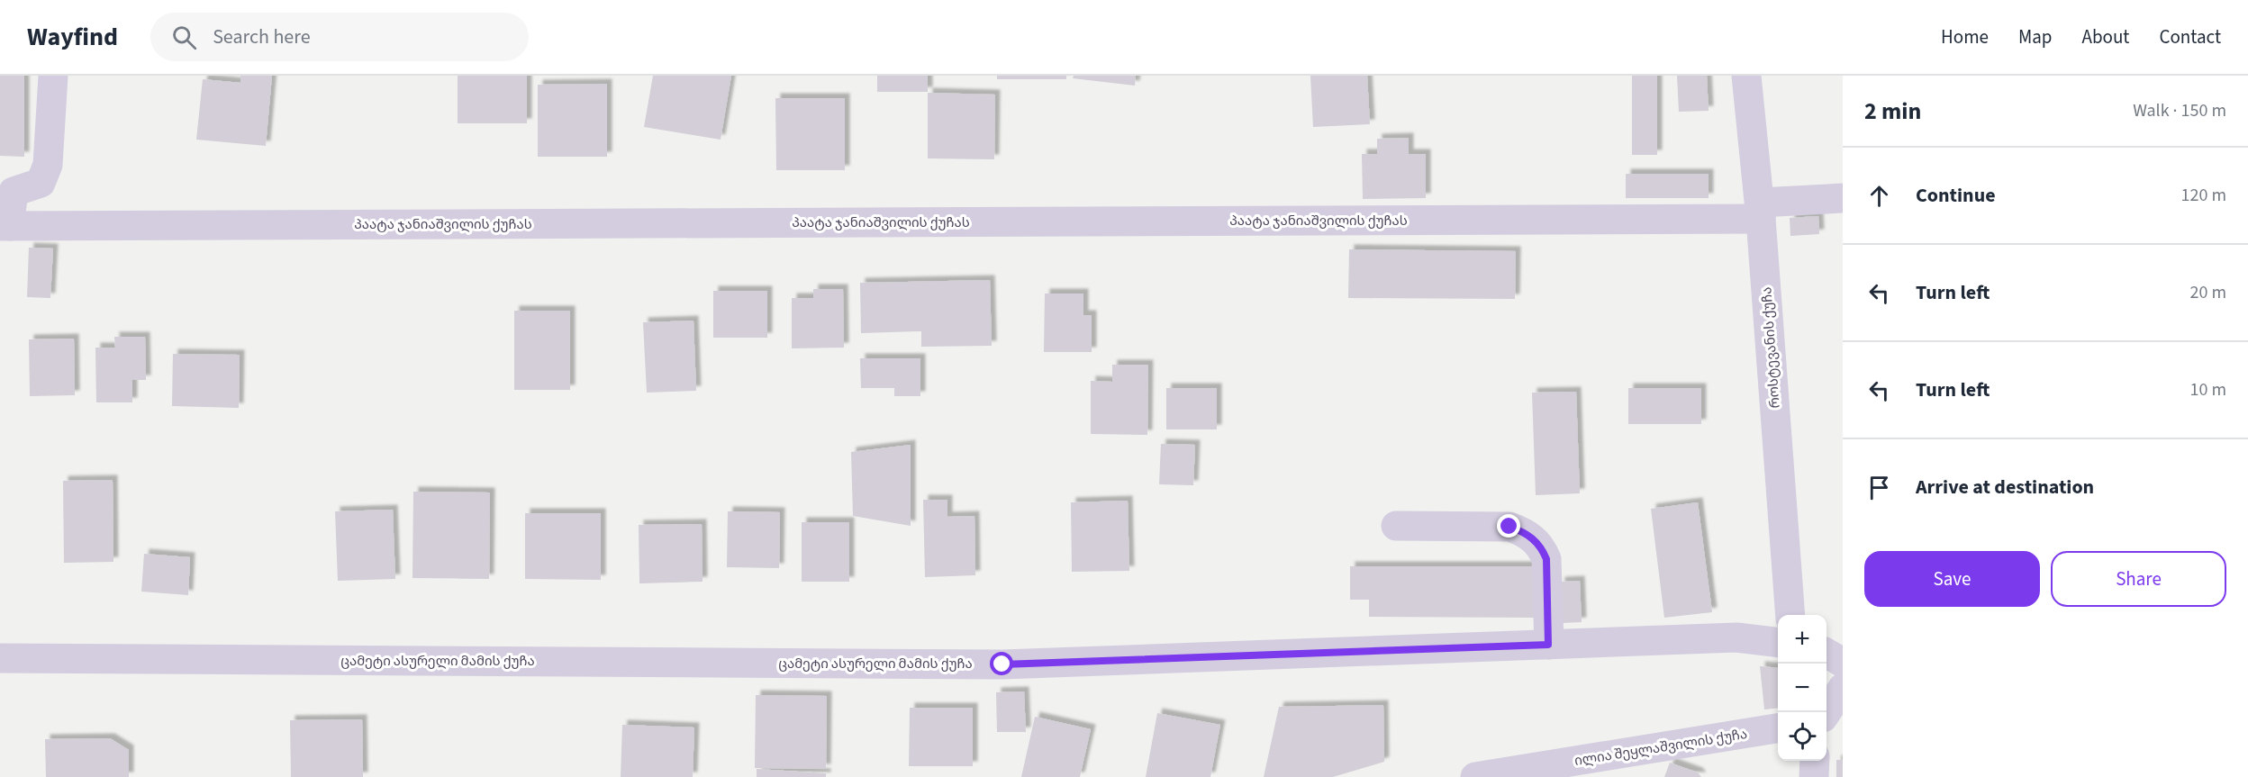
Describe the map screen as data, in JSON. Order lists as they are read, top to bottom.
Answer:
{
  "streets": {
    "street": [
      "პაატა ჯანიაშვილის ქუჩას",
      "როსტევანის ქუჩა",
      "ცამეტი ასურელი მამის ქუჩა",
      "ილია შეყლაშვილის ქუჩა"
    ]
  },
  "crossings": [
    ["პაატა ჯანიაშვილის ქუჩას", "როსტევანის ქუჩა"]
  ],
  "page": {
    "header": "Wayfind",
    "search": "Search here",
    "nav": [
      "Home",
      "Map",
      "About",
      "Contact"
    ],
    "heading": ["2 min", "Walk · 150 m"],
    "list": [
      ["Continue", "120 m"],
      ["Turn left", "20 m"],
      ["Turn left", "10 m"],
      "Arrive at destination"
    ],
    "buttons": ["Save", "Share"],
    "map_buttons": ["+", "−"]
  }
}
